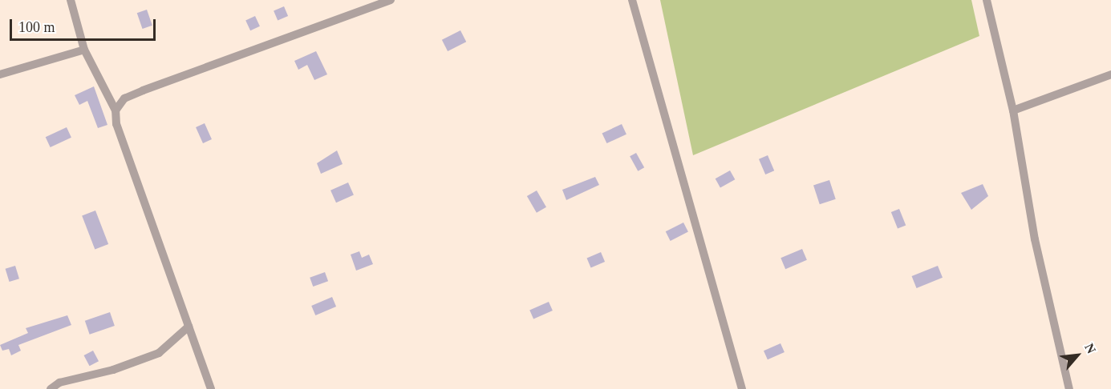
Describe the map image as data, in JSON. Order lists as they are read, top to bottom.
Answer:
{
  "scale_bar": "100 m",
  "north": "top right"
}
